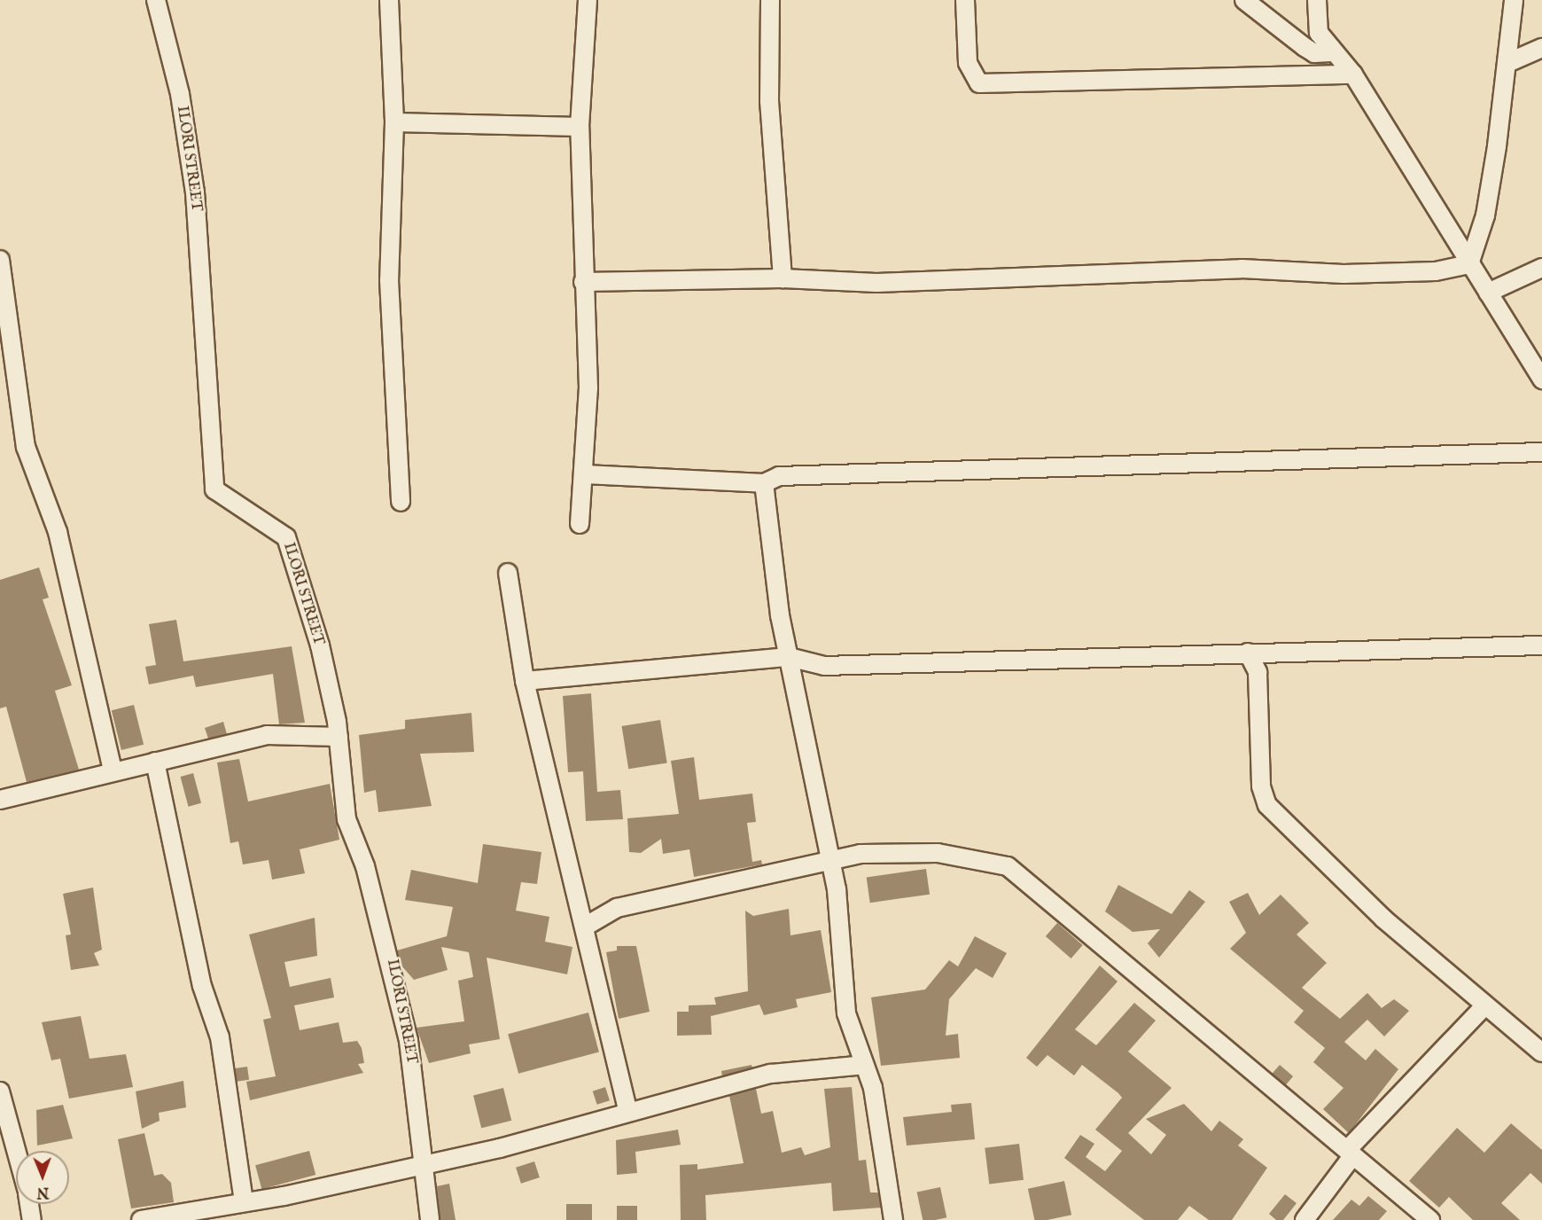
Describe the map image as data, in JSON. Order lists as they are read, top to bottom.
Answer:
{
  "streets": {
    "street": ["ILORI STREET"]
  },
  "north": "bottom"
}
